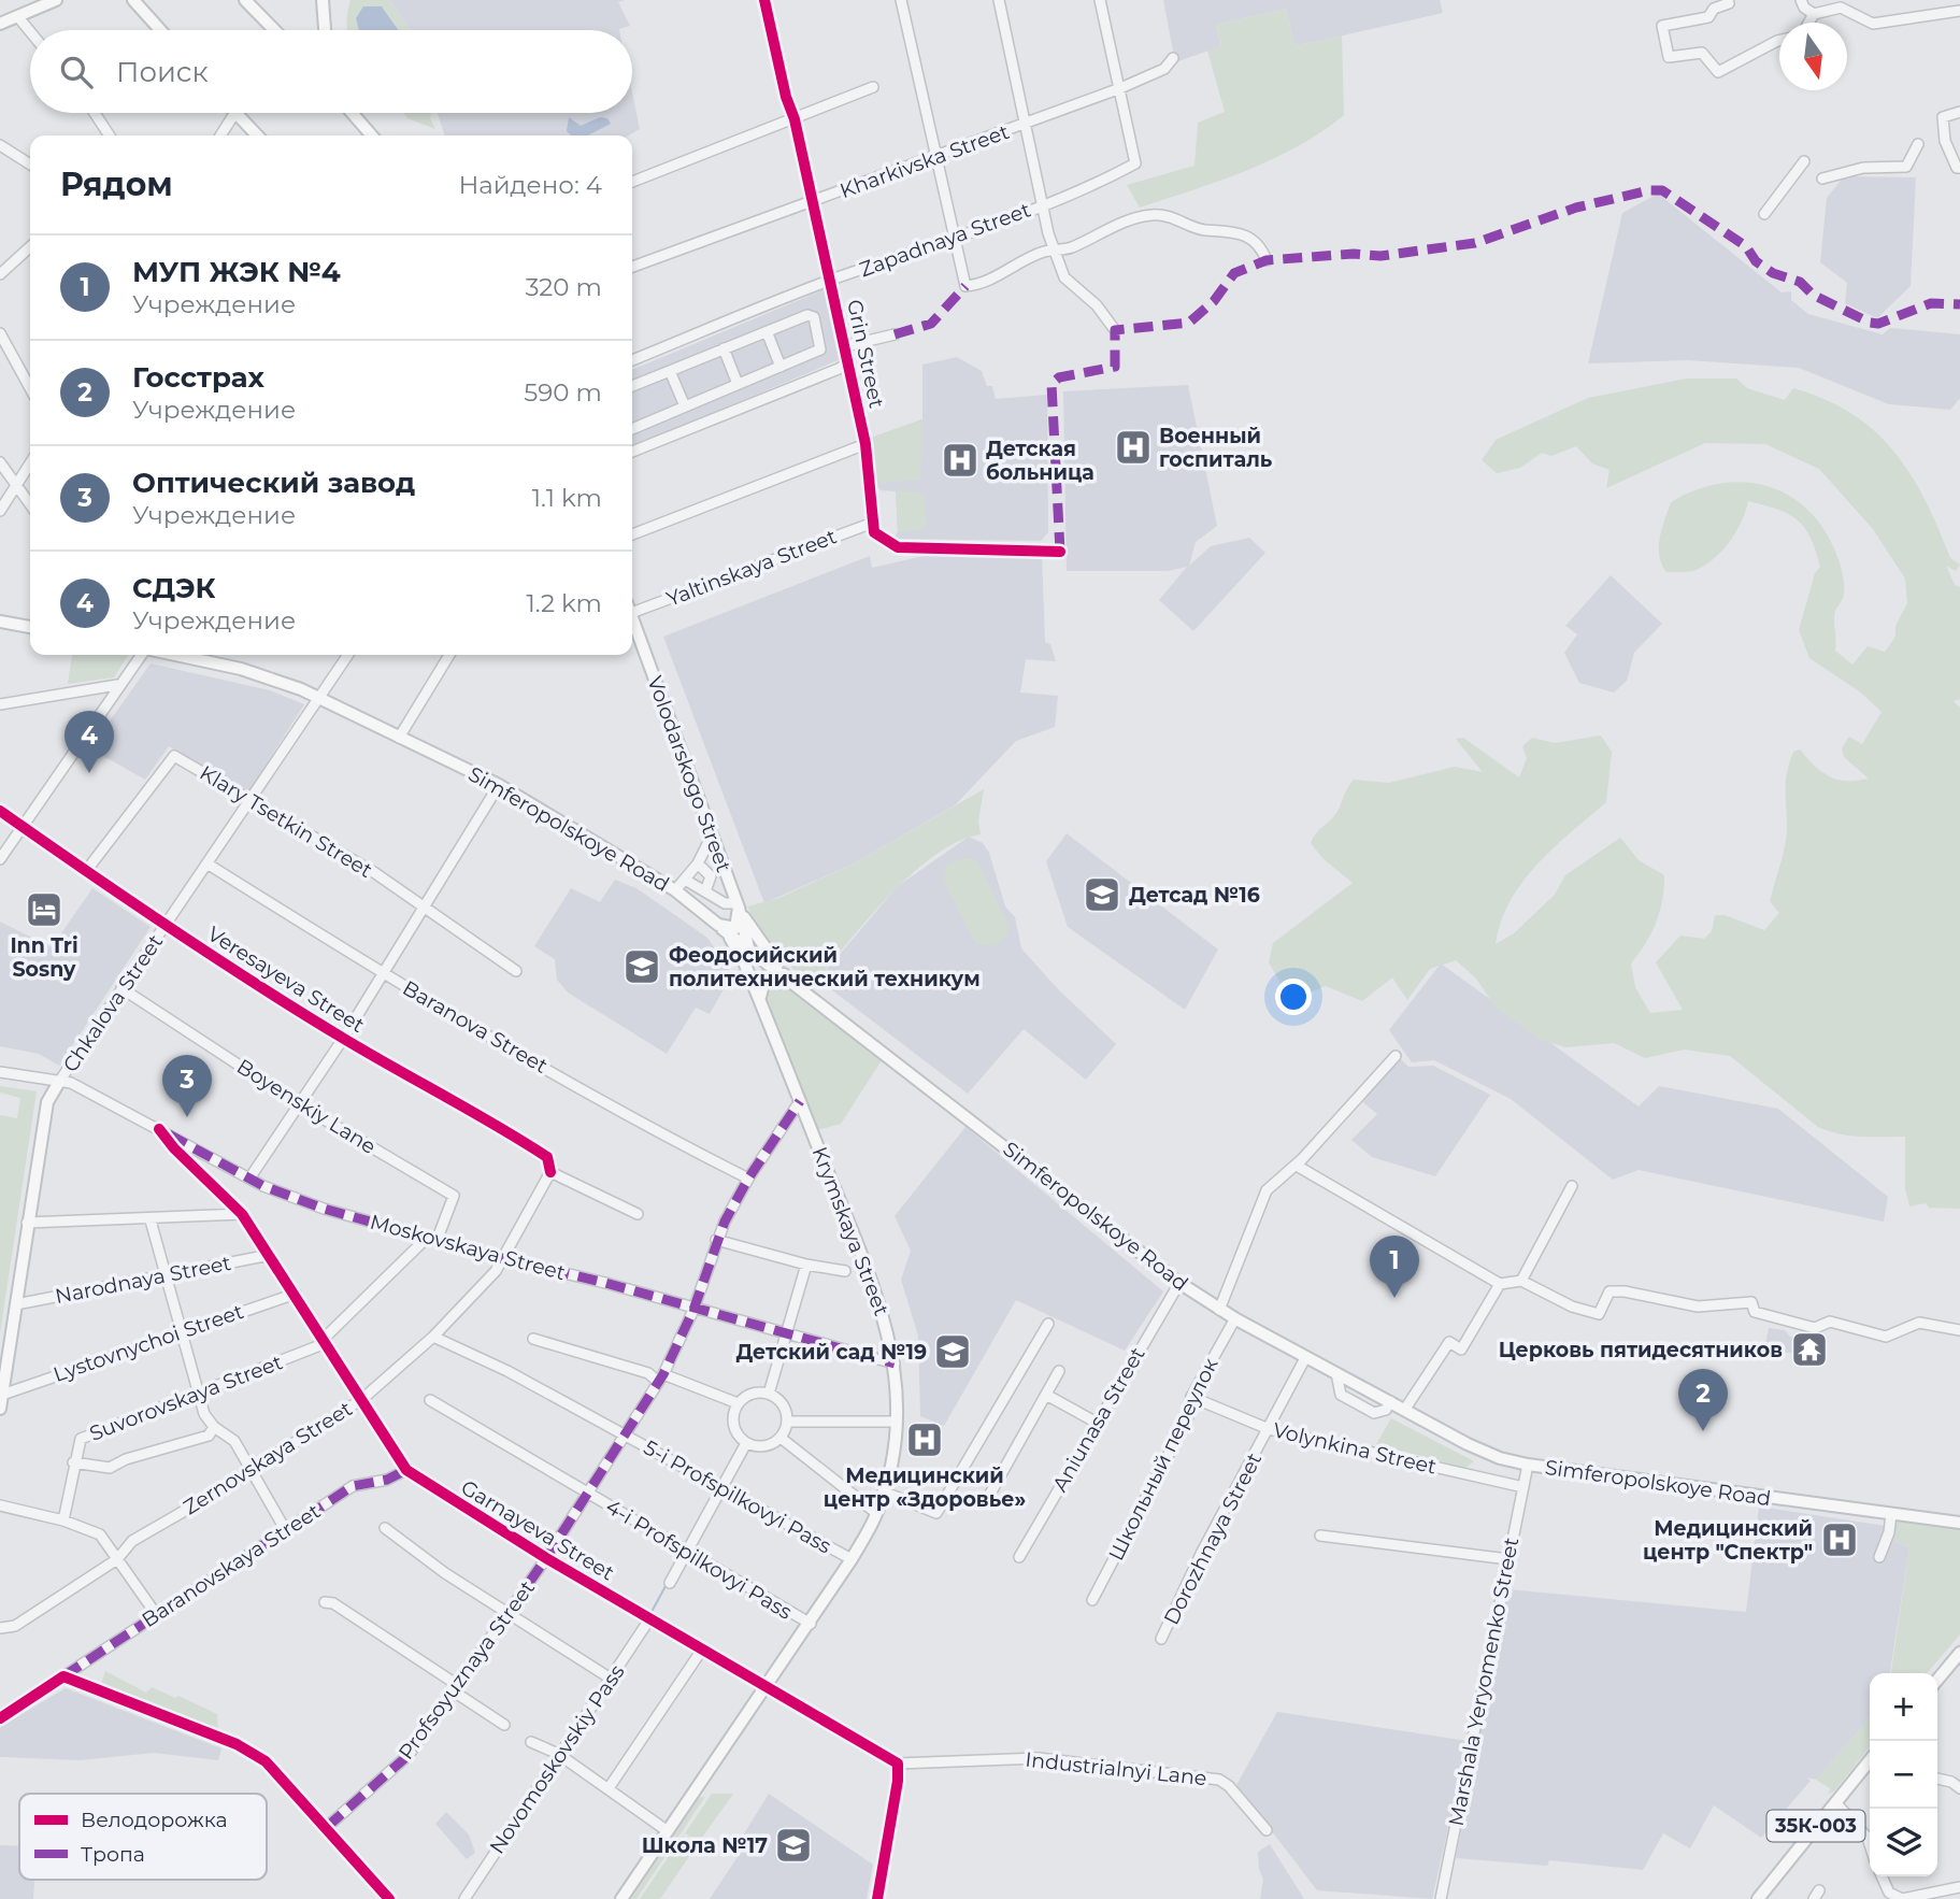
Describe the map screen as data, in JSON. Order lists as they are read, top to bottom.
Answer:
{
  "streets": {
    "main road": [
      "Volodarskogo Street",
      "Simferopolskoye Road",
      "Chkalova Street",
      "Krymskaya Street",
      "35К-003"
    ],
    "street": [
      "Kharkivska Street",
      "Zapadnaya Street",
      "Grin Street",
      "Yaltinskaya Street",
      "Klary Tsetkin Street",
      "Veresayeva Street",
      "Baranova Street",
      "Boyenskiy Lane",
      "Moskovskaya Street",
      "Narodnaya Street",
      "Lystovnychoi Street",
      "Suvorovskaya Street",
      "Aniunasa Street",
      "Volynkina Street",
      "Zernovskaya Street",
      "Школьный переулок",
      "5-i Profspilkovyi Pass",
      "Garnayeva Street",
      "Dorozhnaya Street",
      "4-i Profspilkovyi Pass",
      "Baranovskaya Street",
      "Profsoyuznaya Street",
      "Marshala Yeryomenko Street",
      "Novomoskovskiy Pass",
      "Industrialnyi Lane"
    ]
  },
  "crossings": [
    ["Kharkivska Street", "Zapadnaya Street"],
    ["Kharkivska Street", "Grin Street"],
    ["Zapadnaya Street", "Grin Street"],
    ["Grin Street", "Yaltinskaya Street"],
    ["Volodarskogo Street", "Simferopolskoye Road"],
    ["Volodarskogo Street", "Krymskaya Street"],
    ["Klary Tsetkin Street", "Veresayeva Street"],
    ["Klary Tsetkin Street", "Chkalova Street"],
    ["Simferopolskoye Road", "Chkalova Street"],
    ["Simferopolskoye Road", "Krymskaya Street"],
    ["Simferopolskoye Road", "Aniunasa Street"],
    ["Simferopolskoye Road", "Школьный переулок"],
    ["Simferopolskoye Road", "Dorozhnaya Street"],
    ["Simferopolskoye Road", "Marshala Yeryomenko Street"],
    ["Veresayeva Street", "Chkalova Street"],
    ["Veresayeva Street", "Zernovskaya Street"],
    ["Chkalova Street", "Baranova Street"],
    ["Chkalova Street", "Boyenskiy Lane"],
    ["Chkalova Street", "Moskovskaya Street"],
    ["Chkalova Street", "Narodnaya Street"],
    ["Chkalova Street", "Lystovnychoi Street"],
    ["Baranova Street", "Profsoyuznaya Street"],
    ["Boyenskiy Lane", "Moskovskaya Street"],
    ["Boyenskiy Lane", "Suvorovskaya Street"],
    ["Krymskaya Street", "Moskovskaya Street"],
    ["Krymskaya Street", "5-i Profspilkovyi Pass"],
    ["Krymskaya Street", "Garnayeva Street"],
    ["Krymskaya Street", "4-i Profspilkovyi Pass"],
    ["Krymskaya Street", "Profsoyuznaya Street"],
    ["Moskovskaya Street", "Suvorovskaya Street"],
    ["Moskovskaya Street", "Zernovskaya Street"],
    ["Moskovskaya Street", "Garnayeva Street"],
    ["Moskovskaya Street", "Profsoyuznaya Street"],
    ["Narodnaya Street", "Garnayeva Street"],
    ["Lystovnychoi Street", "Garnayeva Street"],
    ["Suvorovskaya Street", "Garnayeva Street"],
    ["Volynkina Street", "Школьный переулок"],
    ["Volynkina Street", "Dorozhnaya Street"],
    ["Volynkina Street", "Marshala Yeryomenko Street"],
    ["Zernovskaya Street", "5-i Profspilkovyi Pass"],
    ["Zernovskaya Street", "Garnayeva Street"],
    ["5-i Profspilkovyi Pass", "Profsoyuznaya Street"],
    ["Garnayeva Street", "Baranovskaya Street"],
    ["Garnayeva Street", "Profsoyuznaya Street"],
    ["Garnayeva Street", "Novomoskovskiy Pass"],
    ["Garnayeva Street", "Industrialnyi Lane"],
    ["4-i Profspilkovyi Pass", "Profsoyuznaya Street"]
  ],
  "places": {
    "hospital": [
      "Военный госпиталь",
      "Детская больница",
      "Медицинский центр «Здоровье»",
      "Медицинский центр \"Спектр\""
    ],
    "school or university": [
      "Детсад №16",
      "Феодосийский политехнический техникум",
      "Детский сад №19",
      "Школа №17"
    ],
    "hotel": ["Inn Tri Sosny"],
    "temple": ["Церковь пятидесятников"]
  },
  "legend": ["Велодорожка", "Тропа"],
  "north": "bottom",
  "page": {
    "search": "Поиск",
    "heading": ["Рядом", "Найдено: 4"],
    "list": [
      {
        "mark": "1",
        "name": "МУП ЖЭК №4",
        "note": "Учреждение",
        "value": "320 m"
      },
      {
        "mark": "2",
        "name": "Госстрах",
        "note": "Учреждение",
        "value": "590 m"
      },
      {
        "mark": "3",
        "name": "Оптический завод",
        "note": "Учреждение",
        "value": "1.1 km"
      },
      {
        "mark": "4",
        "name": "СДЭК",
        "note": "Учреждение",
        "value": "1.2 km"
      }
    ],
    "pins": [
      "4",
      "3",
      "1",
      "2"
    ],
    "map_buttons": ["+", "−"]
  }
}
